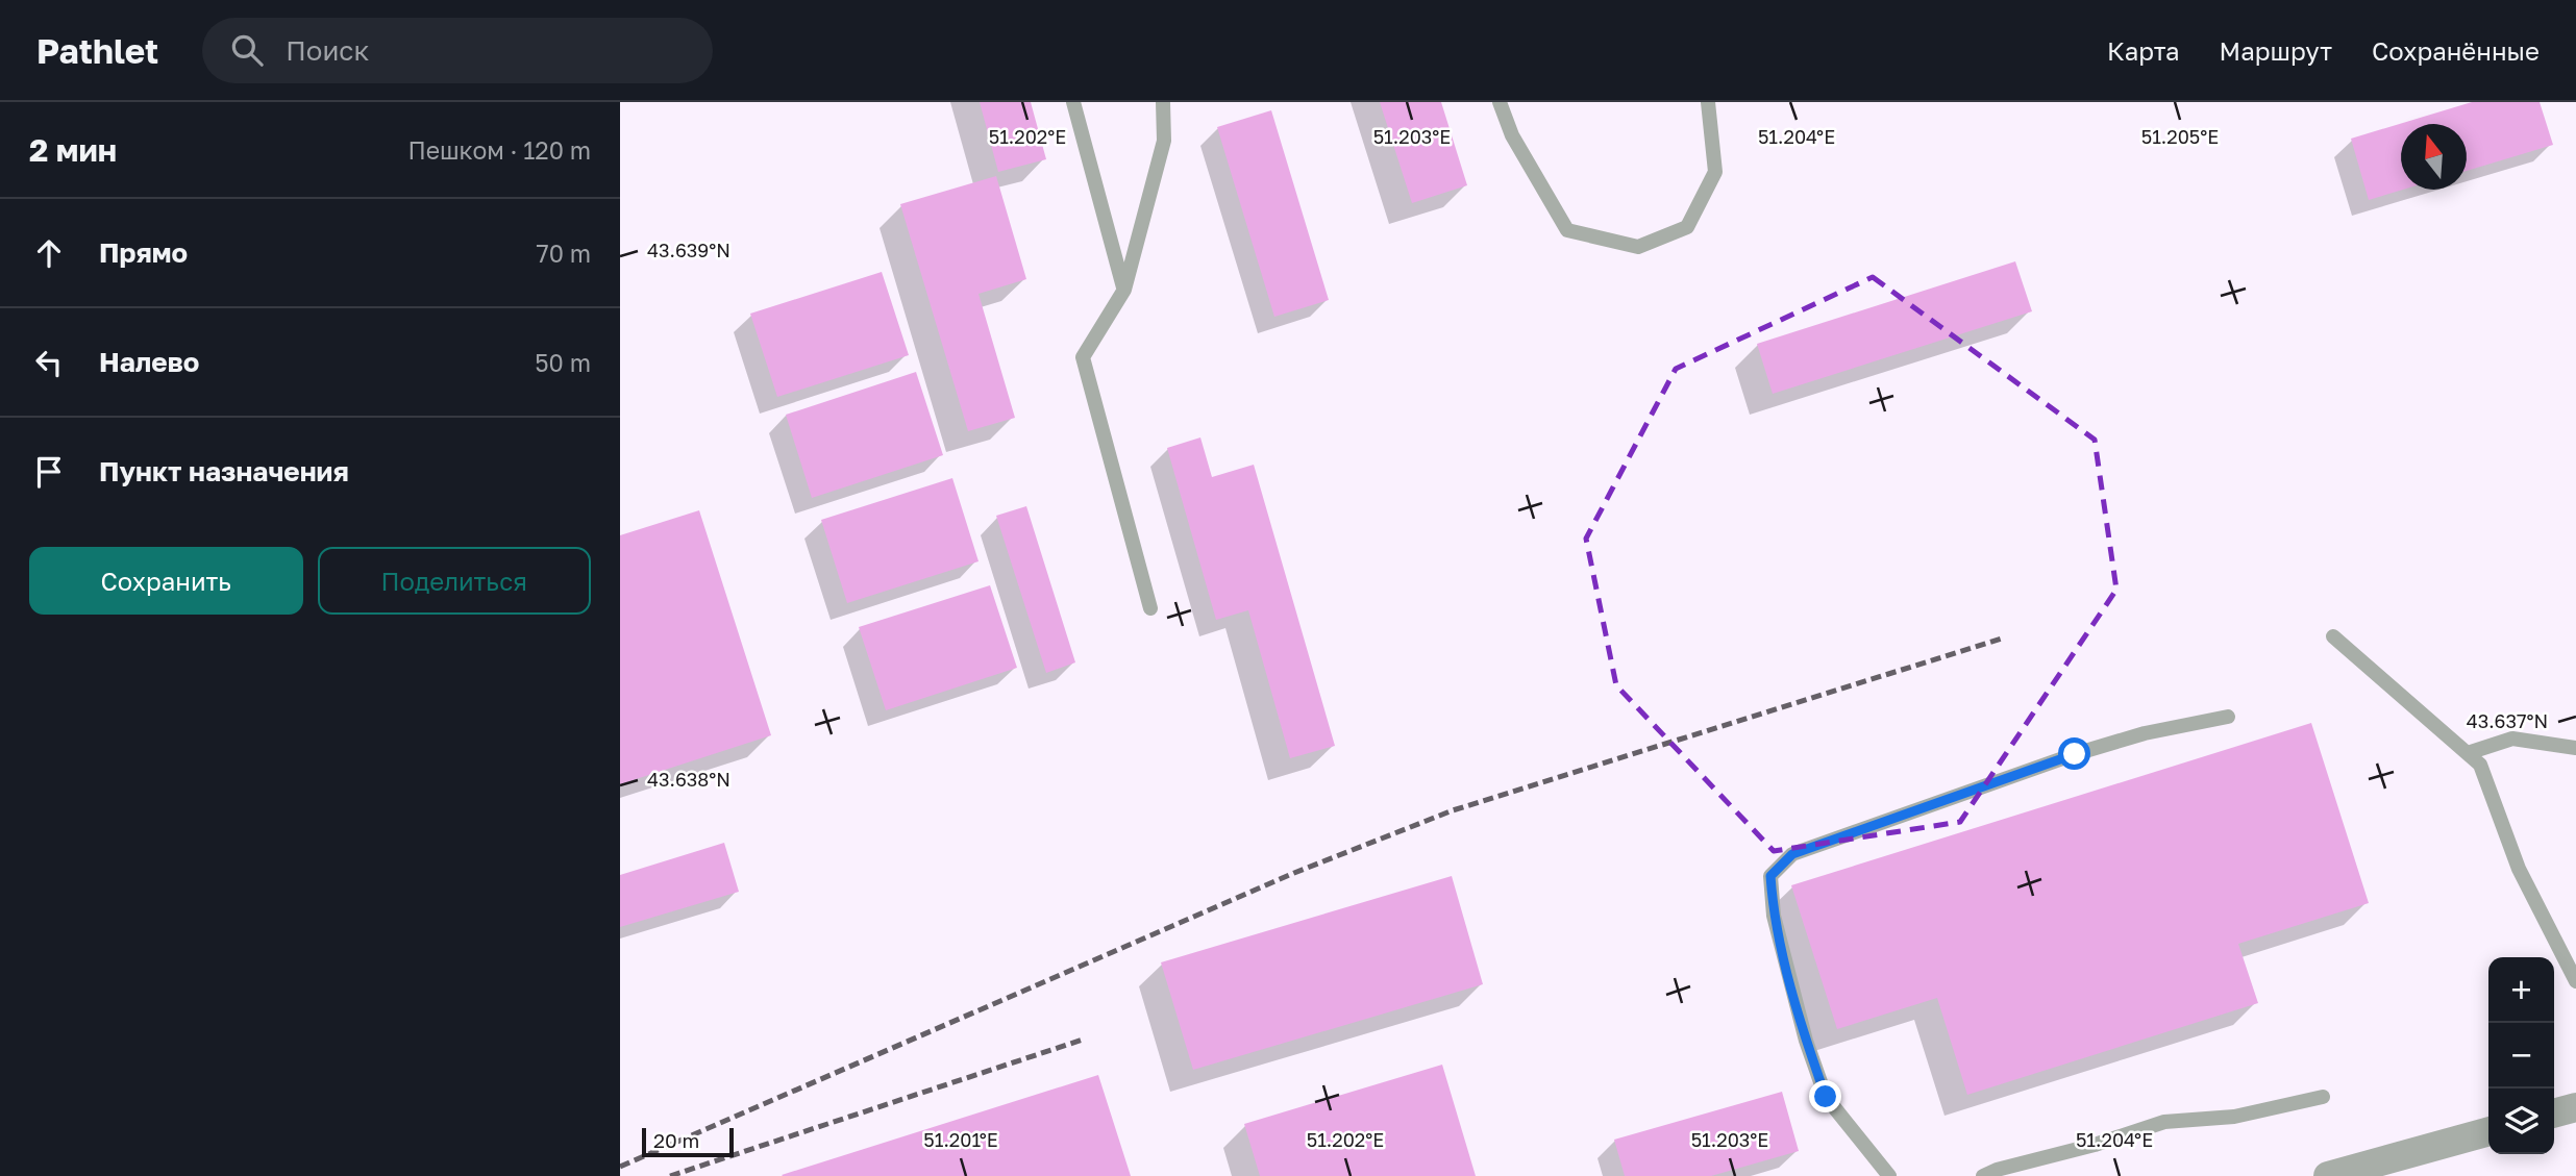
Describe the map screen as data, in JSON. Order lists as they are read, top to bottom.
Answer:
{
  "scale_bar": "20 m",
  "north": "top",
  "page": {
    "header": "Pathlet",
    "search": "Поиск",
    "nav": ["Карта", "Маршрут", "Сохранённые"],
    "heading": ["2 мин", "Пешком · 120 m"],
    "list": [
      ["Прямо", "70 m"],
      ["Налево", "50 m"],
      "Пункт назначения"
    ],
    "buttons": ["Сохранить", "Поделиться"],
    "map_buttons": ["+", "−"],
    "scale": "20 m"
  },
  "coordinates": [
    "51.202°E",
    "51.203°E",
    "51.204°E",
    "51.205°E",
    "43.639°N",
    "43.637°N",
    "43.638°N",
    "51.201°E"
  ]
}
